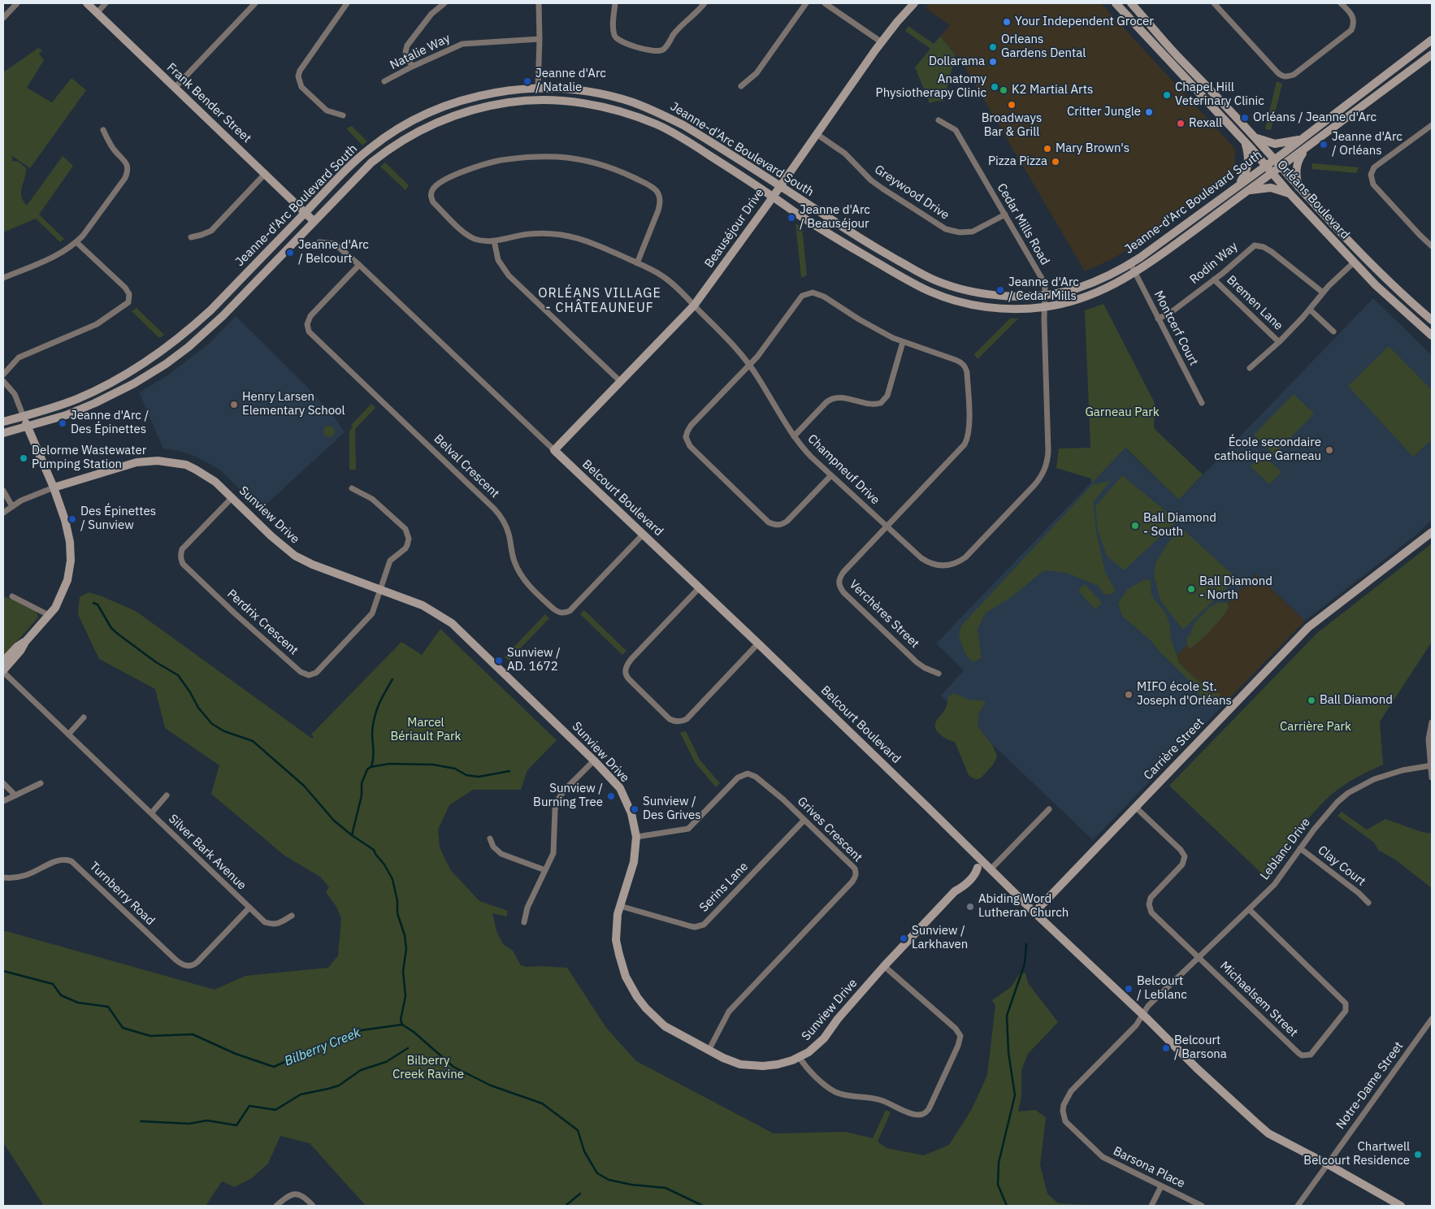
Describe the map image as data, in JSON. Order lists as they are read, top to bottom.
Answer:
{
  "streets": {
    "main road": [
      "Frank Bender Street",
      "Jeanne-d'Arc Boulevard South",
      "Orléans Boulevard",
      "Beauséjour Drive",
      "Belcourt Boulevard",
      "Sunview Drive",
      "Carrière Street"
    ],
    "street": [
      "Natalie Way",
      "Greywood Drive",
      "Cedar Mills Road",
      "Rodin Way",
      "Bremen Lane",
      "Montcerf Court",
      "Belval Crescent",
      "Champneuf Drive",
      "Verchères Street",
      "Perdrix Crescent",
      "Grives Crescent",
      "Leblanc Drive",
      "Silver Bark Avenue",
      "Clay Court",
      "Serins Lane",
      "Turnberry Road",
      "Michaelsem Street",
      "Notre-Dame Street",
      "Barsona Place"
    ]
  },
  "crossings": [
    ["Frank Bender Street", "Jeanne-d'Arc Boulevard South"],
    ["Jeanne-d'Arc Boulevard South", "Orléans Boulevard"],
    ["Jeanne-d'Arc Boulevard South", "Cedar Mills Road"],
    ["Jeanne-d'Arc Boulevard South", "Beauséjour Drive"],
    ["Jeanne-d'Arc Boulevard South", "Montcerf Court"],
    ["Jeanne-d'Arc Boulevard South", "Champneuf Drive"],
    ["Greywood Drive", "Cedar Mills Road"],
    ["Greywood Drive", "Beauséjour Drive"],
    ["Cedar Mills Road", "Champneuf Drive"],
    ["Beauséjour Drive", "Champneuf Drive"],
    ["Beauséjour Drive", "Belcourt Boulevard"],
    ["Rodin Way", "Bremen Lane"],
    ["Rodin Way", "Montcerf Court"],
    ["Belval Crescent", "Belcourt Boulevard"],
    ["Champneuf Drive", "Verchères Street"],
    ["Belcourt Boulevard", "Sunview Drive"],
    ["Belcourt Boulevard", "Carrière Street"],
    ["Belcourt Boulevard", "Leblanc Drive"],
    ["Belcourt Boulevard", "Notre-Dame Street"],
    ["Belcourt Boulevard", "Barsona Place"],
    ["Sunview Drive", "Perdrix Crescent"],
    ["Sunview Drive", "Grives Crescent"],
    ["Sunview Drive", "Serins Lane"],
    ["Carrière Street", "Michaelsem Street"],
    ["Grives Crescent", "Serins Lane"],
    ["Leblanc Drive", "Clay Court"],
    ["Leblanc Drive", "Michaelsem Street"],
    ["Leblanc Drive", "Barsona Place"],
    ["Silver Bark Avenue", "Turnberry Road"]
  ],
  "districts": ["ORLÉANS VILLAGE - CHÂTEAUNEUF"],
  "water": ["Bilberry Creek"],
  "parks": [
    "Garneau Park",
    "Marcel Bériault Park",
    "Carrière Park",
    "Bilberry Creek Ravine"
  ],
  "places": [
    "Your Independent Grocer",
    "Orleans Gardens Dental",
    "Dollarama",
    "Jeanne d'Arc / Natalie",
    "Anatomy Physiotherapy Clinic",
    "K2 Martial Arts",
    "Chapel Hill Veterinary Clinic",
    "Broadways Bar & Grill",
    "Critter Jungle",
    "Orléans / Jeanne d'Arc",
    "Rexall",
    "Jeanne d'Arc / Orléans",
    "Mary Brown's",
    "Pizza Pizza",
    "Jeanne d'Arc / Beauséjour",
    "Jeanne d'Arc / Belcourt",
    "Jeanne d'Arc / Cedar Mills",
    "Henry Larsen Elementary School",
    "Jeanne d'Arc / Des Épinettes",
    "École secondaire catholique Garneau",
    "Delorme Wastewater Pumping Station",
    "Des Épinettes / Sunview",
    "Ball Diamond - South",
    "Ball Diamond - North",
    "Sunview / AD. 1672",
    "MIFO école St. Joseph d'Orléans",
    "Ball Diamond",
    "Sunview / Burning Tree",
    "Sunview / Des Grives",
    "Abiding Word Lutheran Church",
    "Sunview / Larkhaven",
    "Belcourt / Leblanc",
    "Belcourt / Barsona",
    "Chartwell Belcourt Residence"
  ]
}
